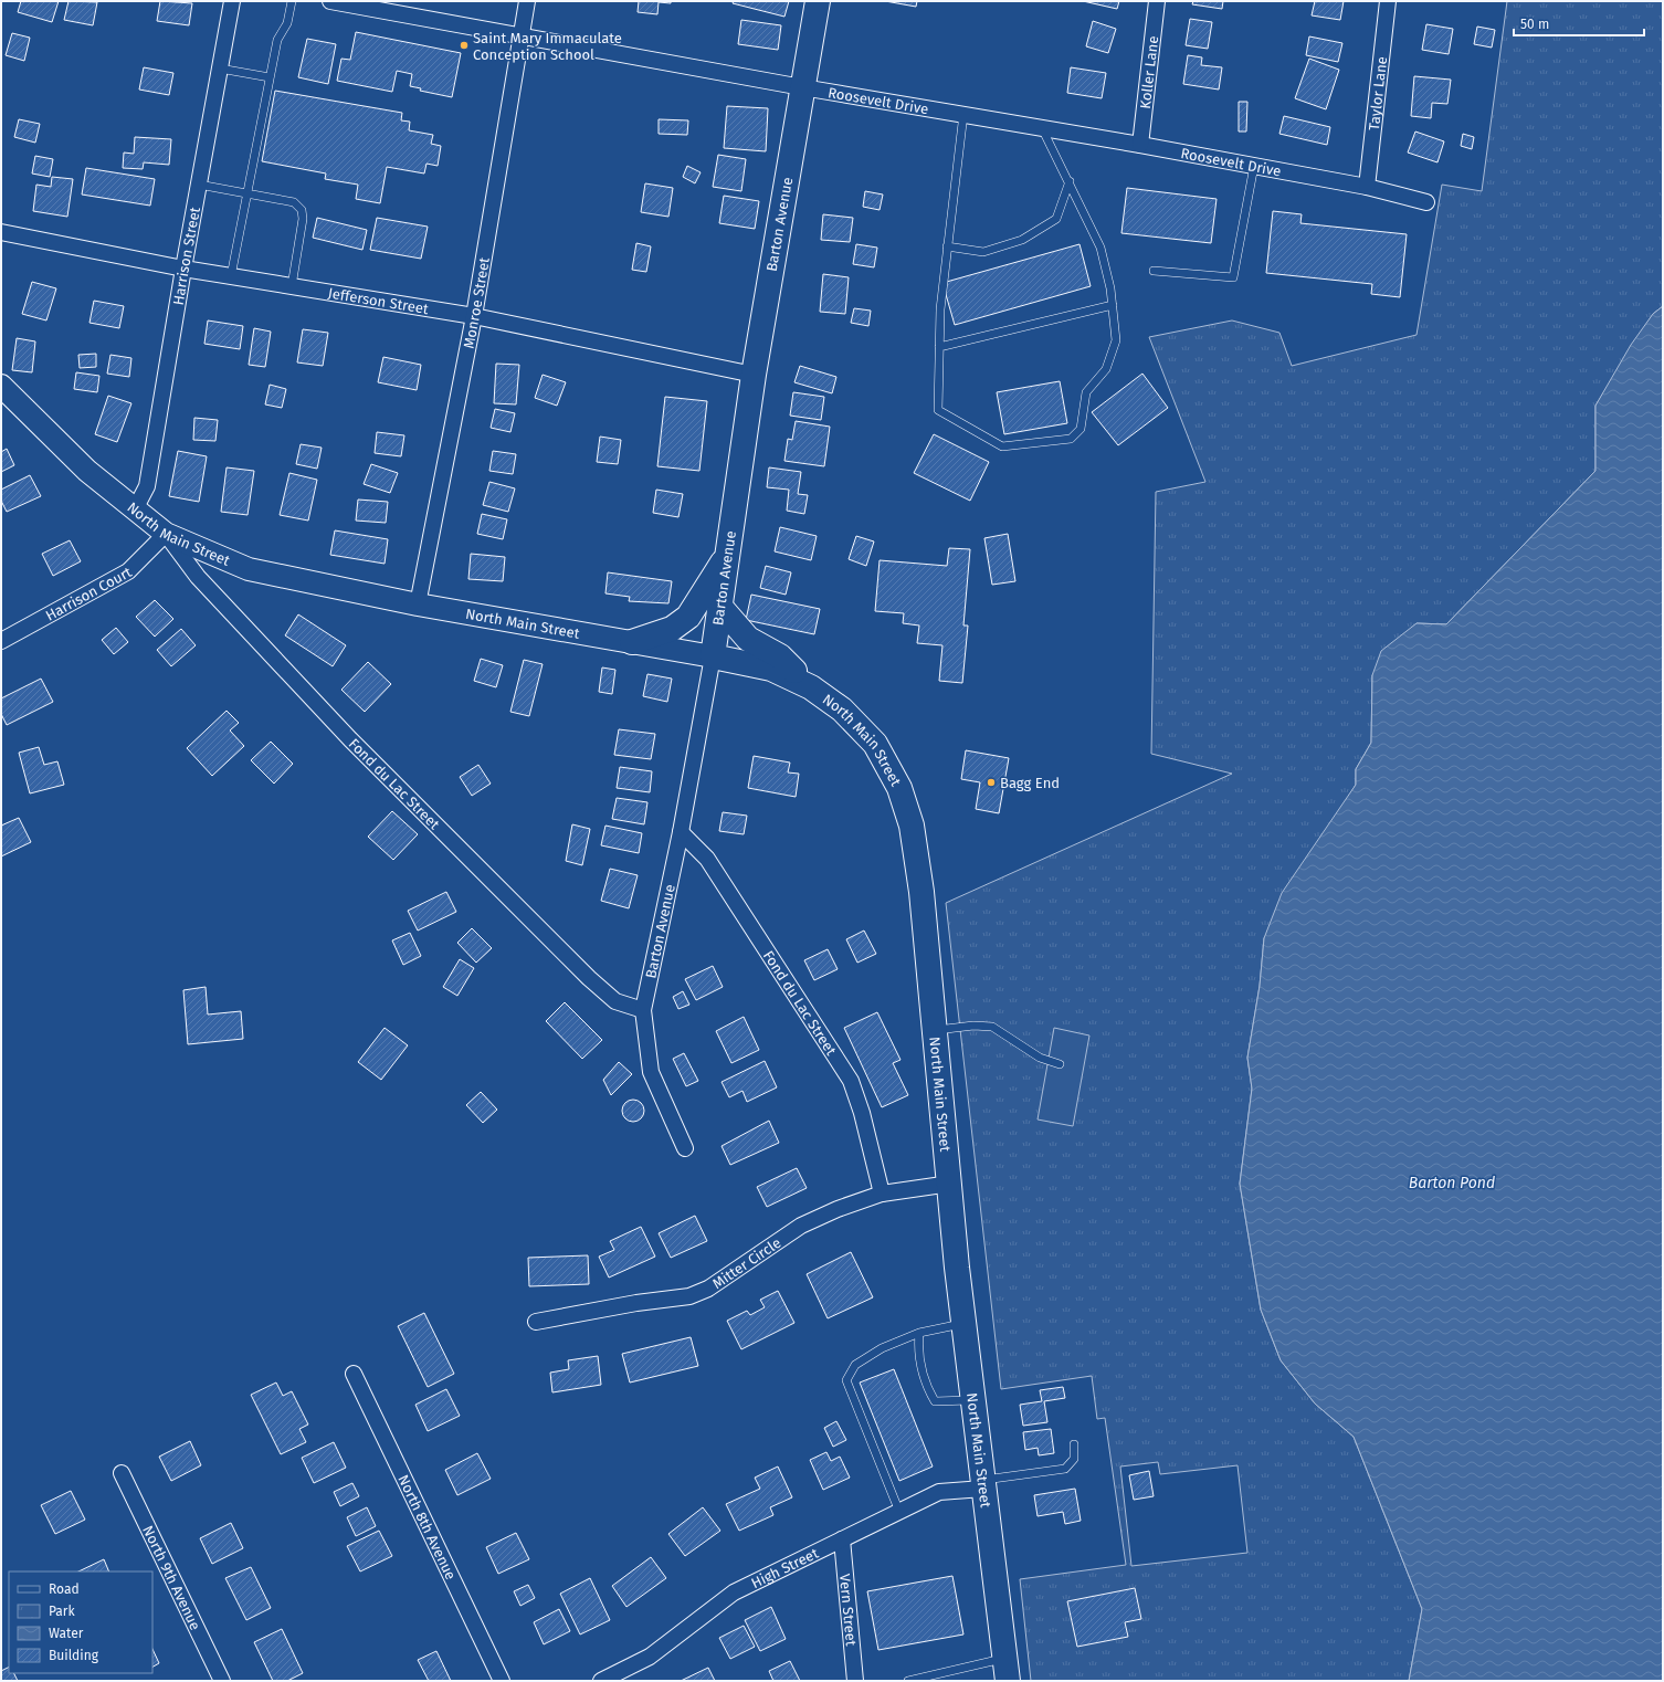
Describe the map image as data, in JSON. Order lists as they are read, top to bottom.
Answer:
{
  "streets": {
    "main road": ["Barton Avenue", "North Main Street"],
    "street": [
      "Koller Lane",
      "Taylor Lane",
      "Roosevelt Drive",
      "Harrison Street",
      "Jefferson Street",
      "Monroe Street",
      "Harrison Court",
      "Fond du Lac Street",
      "Mitter Circle",
      "North 8th Avenue",
      "High Street",
      "North 9th Avenue",
      "Vern Street"
    ]
  },
  "crossings": [
    ["Koller Lane", "Roosevelt Drive"],
    ["Taylor Lane", "Roosevelt Drive"],
    ["Roosevelt Drive", "Barton Avenue"],
    ["Roosevelt Drive", "Monroe Street"],
    ["Barton Avenue", "Jefferson Street"],
    ["Barton Avenue", "North Main Street"],
    ["Barton Avenue", "Fond du Lac Street"],
    ["Harrison Street", "Jefferson Street"],
    ["Harrison Street", "North Main Street"],
    ["Jefferson Street", "Monroe Street"],
    ["Monroe Street", "North Main Street"],
    ["North Main Street", "Harrison Court"],
    ["North Main Street", "Fond du Lac Street"],
    ["North Main Street", "Mitter Circle"],
    ["North Main Street", "High Street"],
    ["Harrison Court", "Fond du Lac Street"],
    ["Fond du Lac Street", "Mitter Circle"],
    ["High Street", "Vern Street"]
  ],
  "water": ["Barton Pond"],
  "places": ["Saint Mary Immaculate Conception School", "Bagg End"],
  "legend": [
    "Road",
    "Park",
    "Water",
    "Building"
  ],
  "scale_bar": "50 m"
}
